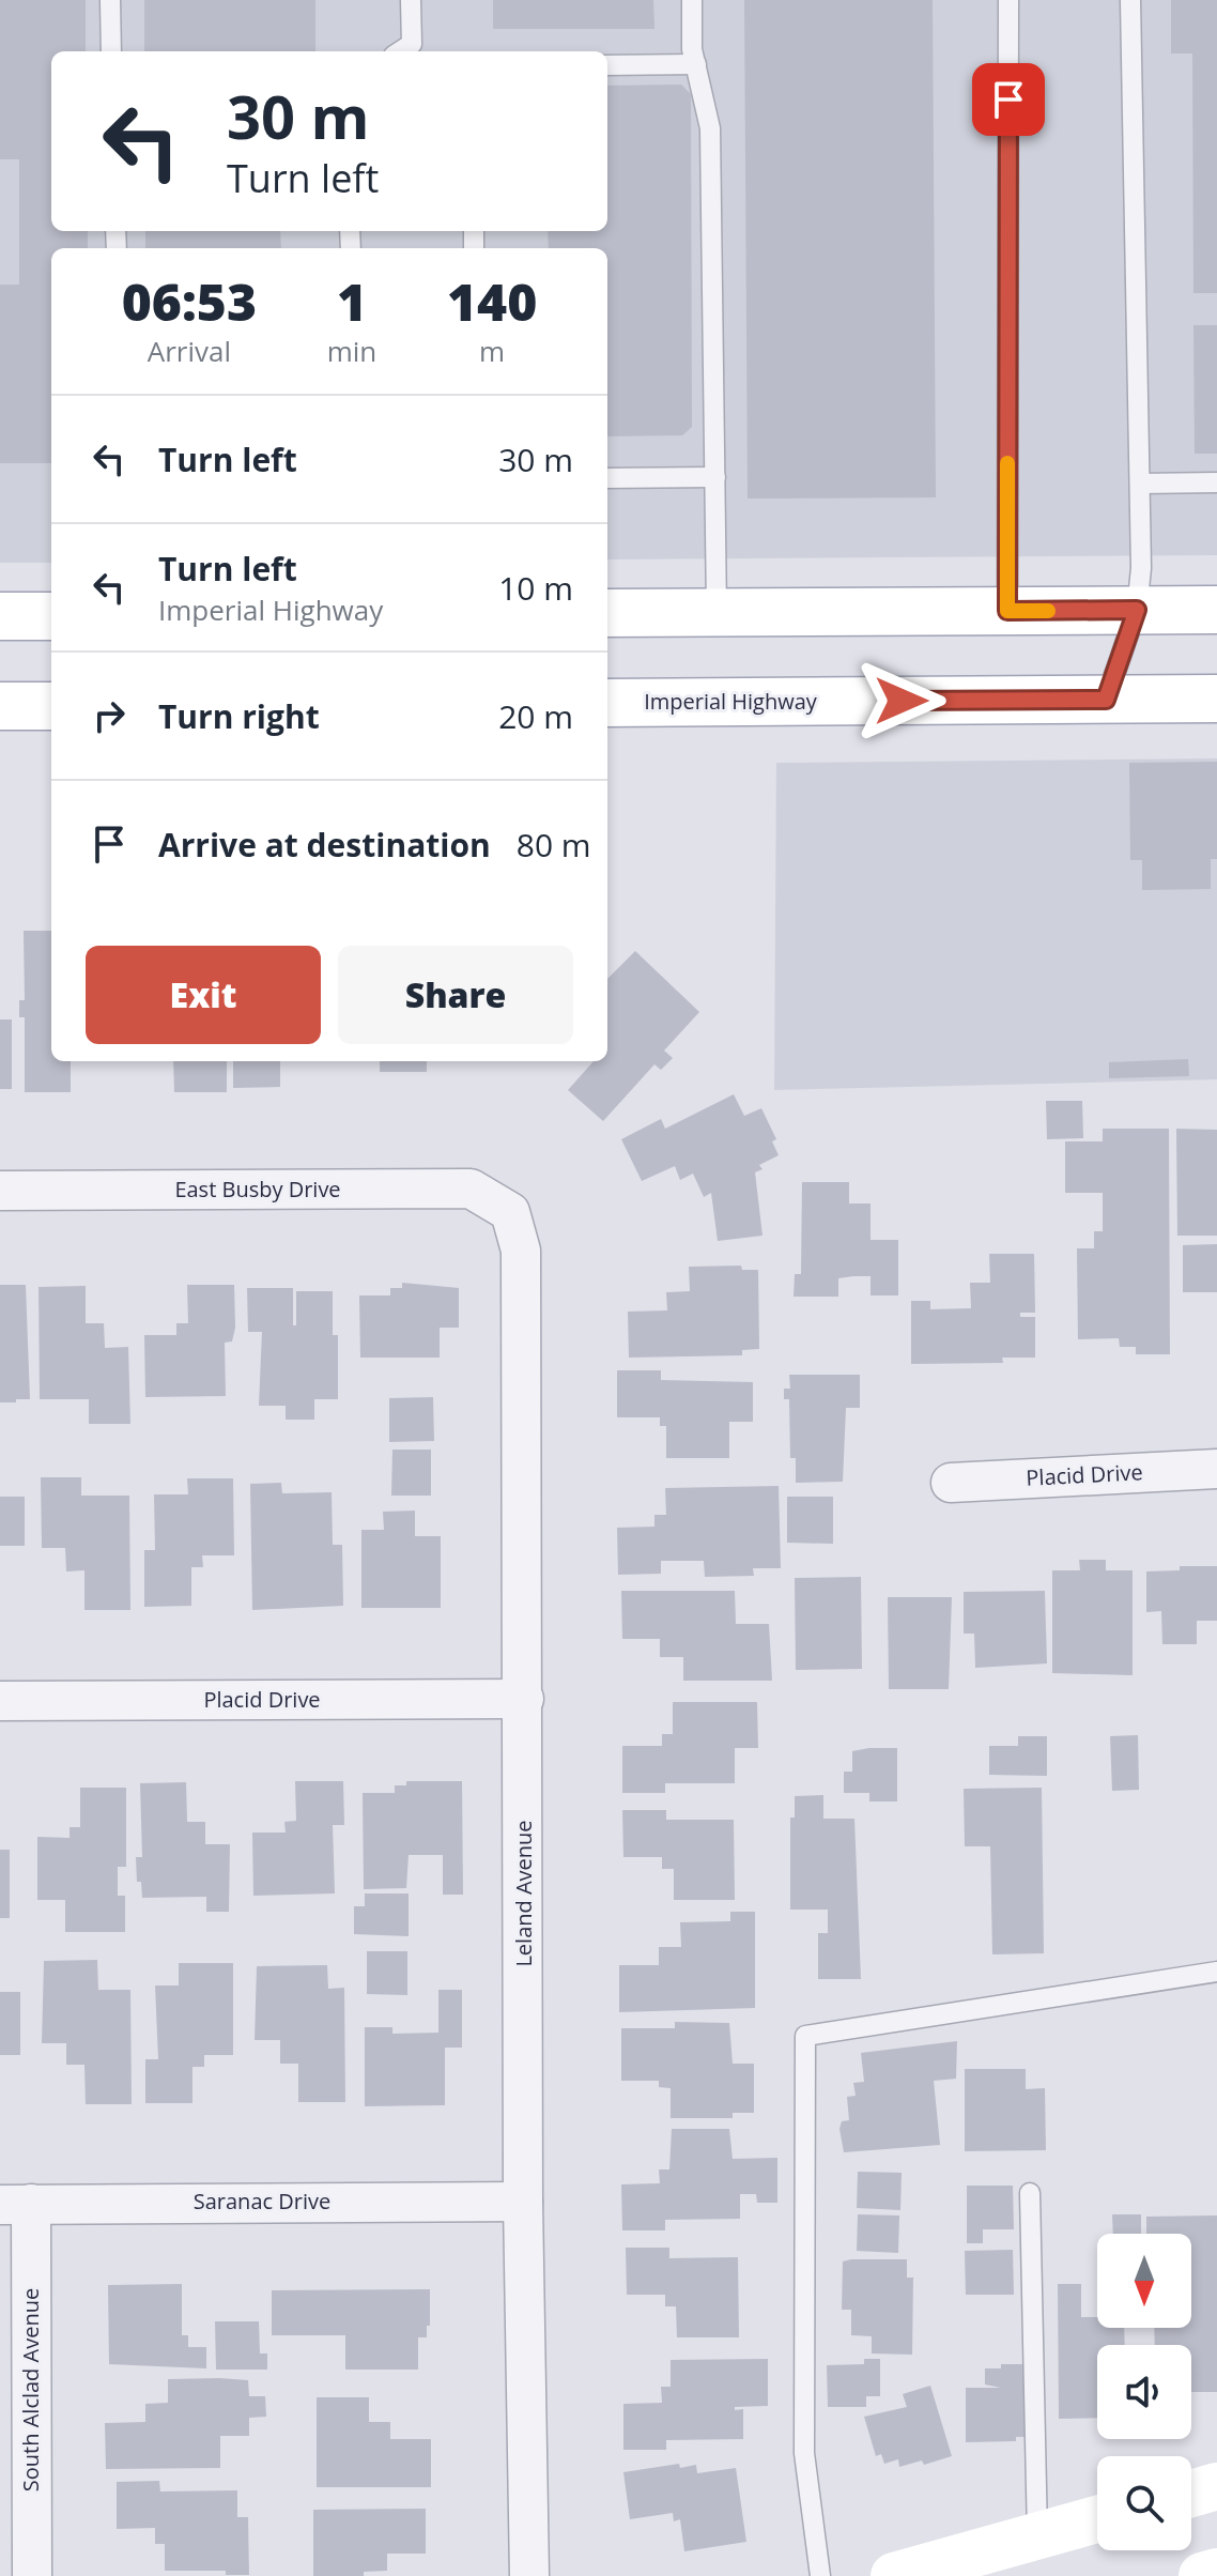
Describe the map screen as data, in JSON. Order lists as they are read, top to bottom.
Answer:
{
  "streets": {
    "main road": ["Imperial Highway"],
    "street": [
      "East Busby Drive",
      "Placid Drive",
      "Leland Avenue",
      "Saranac Drive",
      "South Alclad Avenue"
    ]
  },
  "crossings": [
    ["East Busby Drive", "Leland Avenue"],
    ["Placid Drive", "Leland Avenue"],
    ["Leland Avenue", "Saranac Drive"],
    ["Saranac Drive", "South Alclad Avenue"]
  ],
  "north": "bottom",
  "page": {
    "turn": ["30 m", "Turn left"],
    "eta": [
      "06:53",
      "Arrival",
      "1",
      "min",
      "140",
      "m"
    ],
    "list": [
      {
        "name": "Turn left",
        "value": "30 m"
      },
      {
        "name": "Turn left",
        "note": "Imperial Highway",
        "value": "10 m"
      },
      {
        "name": "Turn right",
        "value": "20 m"
      },
      {
        "name": "Arrive at destination",
        "value": "80 m"
      }
    ],
    "buttons": ["Exit", "Share"]
  }
}
